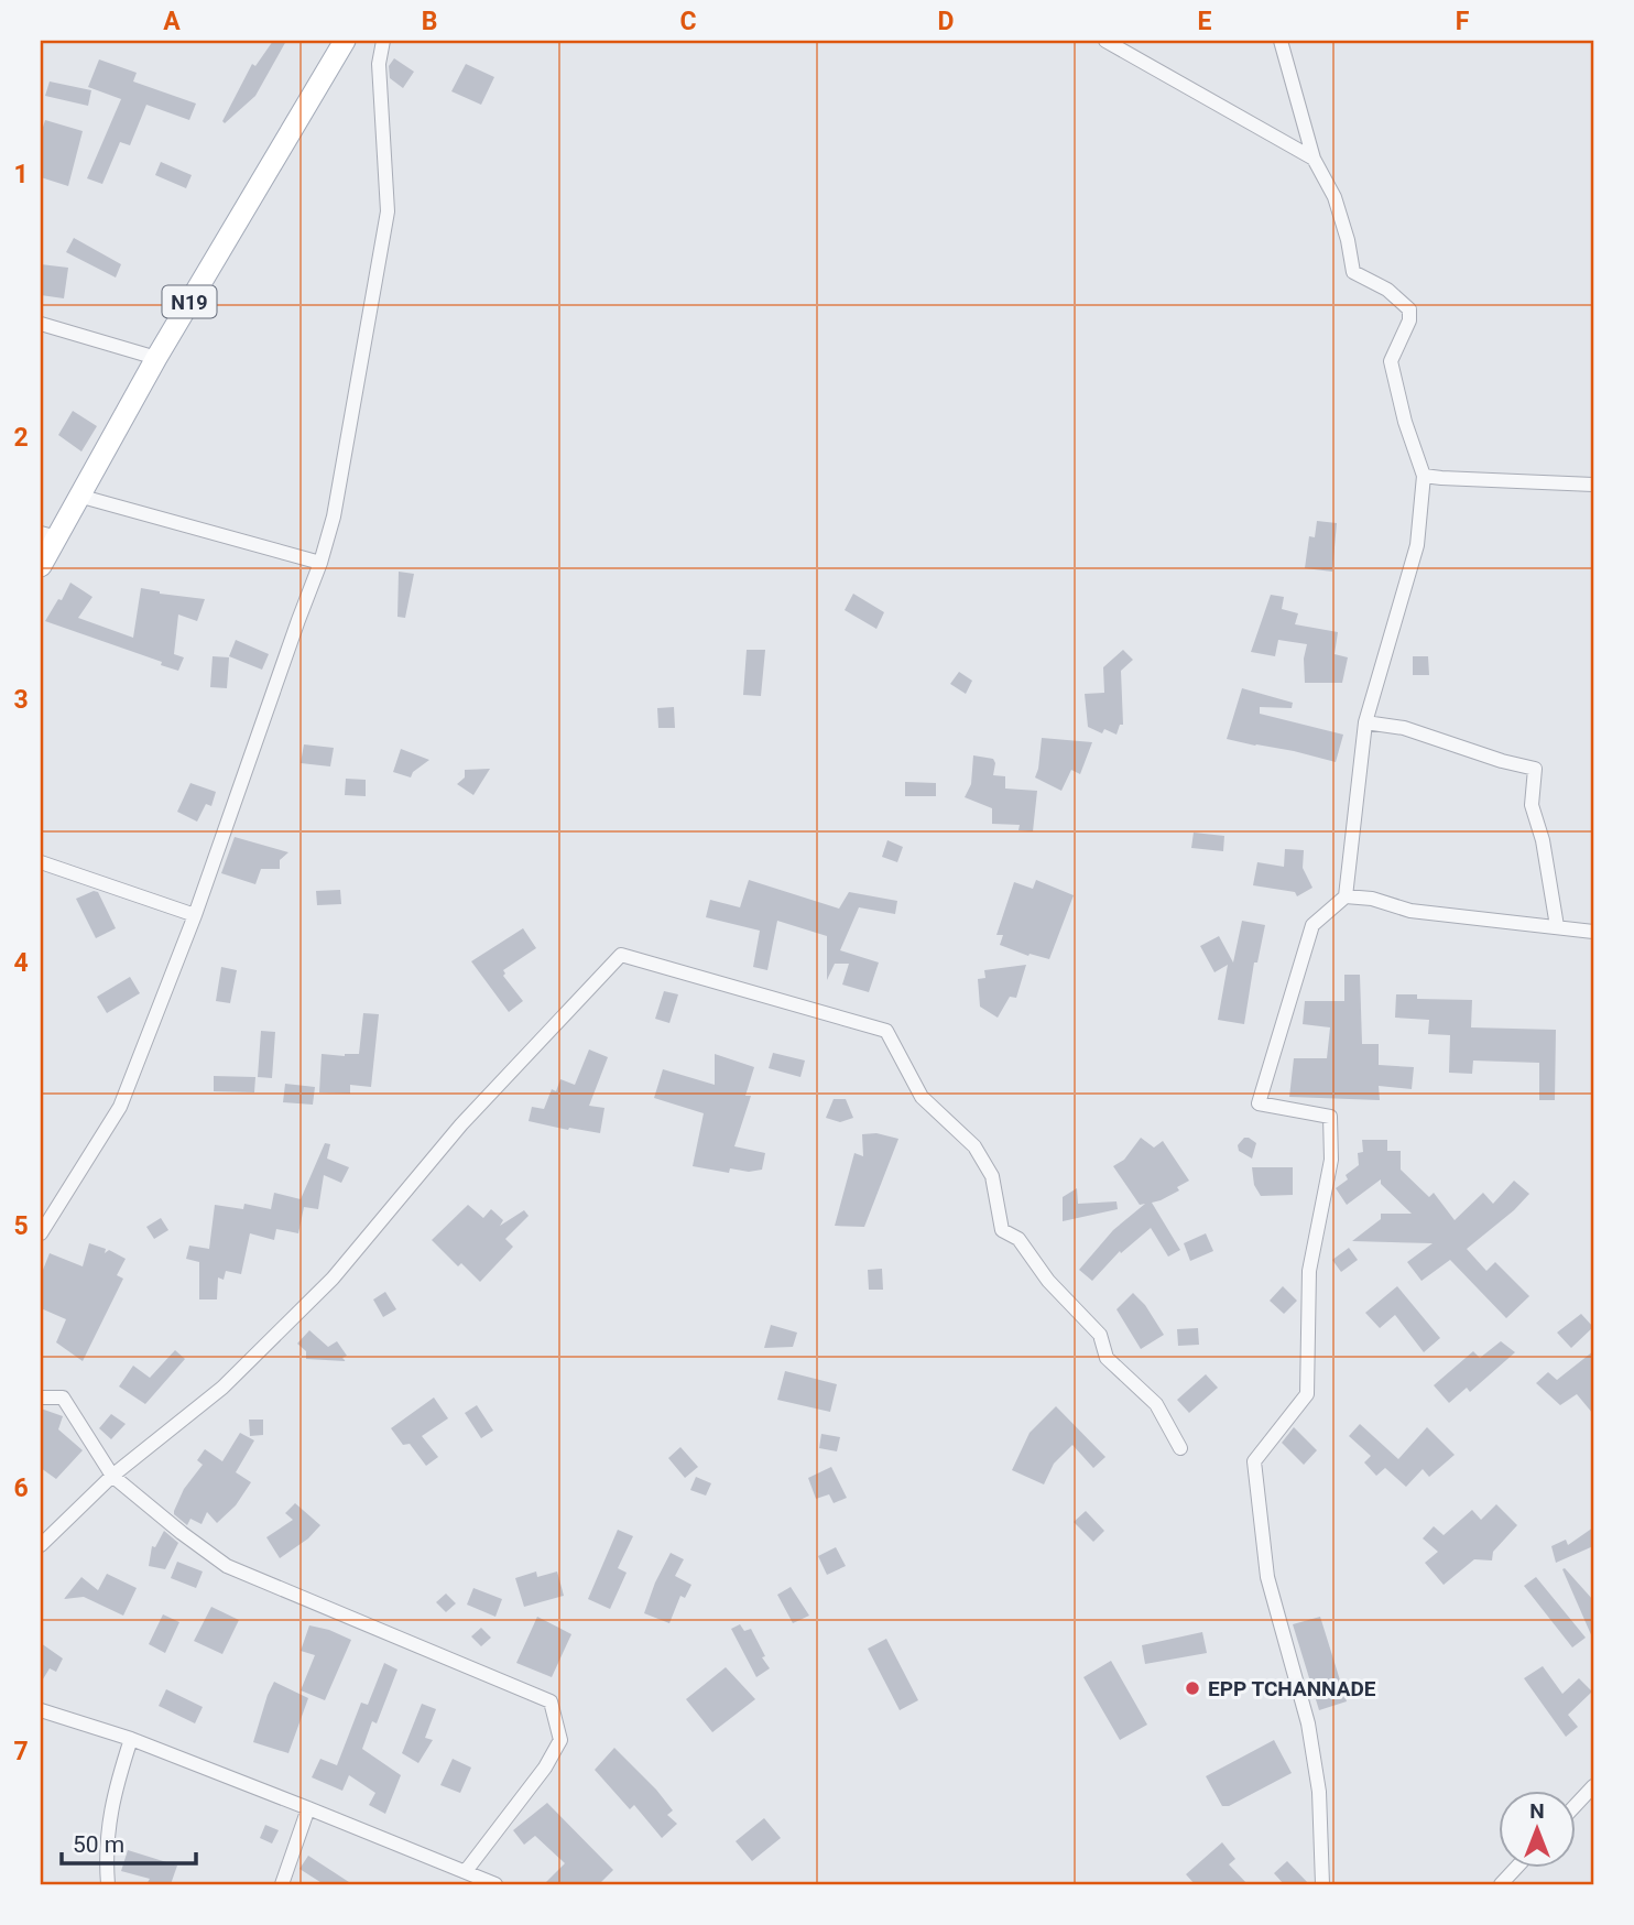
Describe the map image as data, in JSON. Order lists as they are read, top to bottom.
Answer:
{
  "streets": {
    "main road": ["N19"]
  },
  "places": ["EPP TCHANNADE"],
  "scale_bar": "50 m",
  "north": "top",
  "grid": {
    "columns": [
      "A",
      "B",
      "C",
      "D",
      "E",
      "F"
    ],
    "rows": [
      "1",
      "2",
      "3",
      "4",
      "5",
      "6",
      "7"
    ]
  }
}
